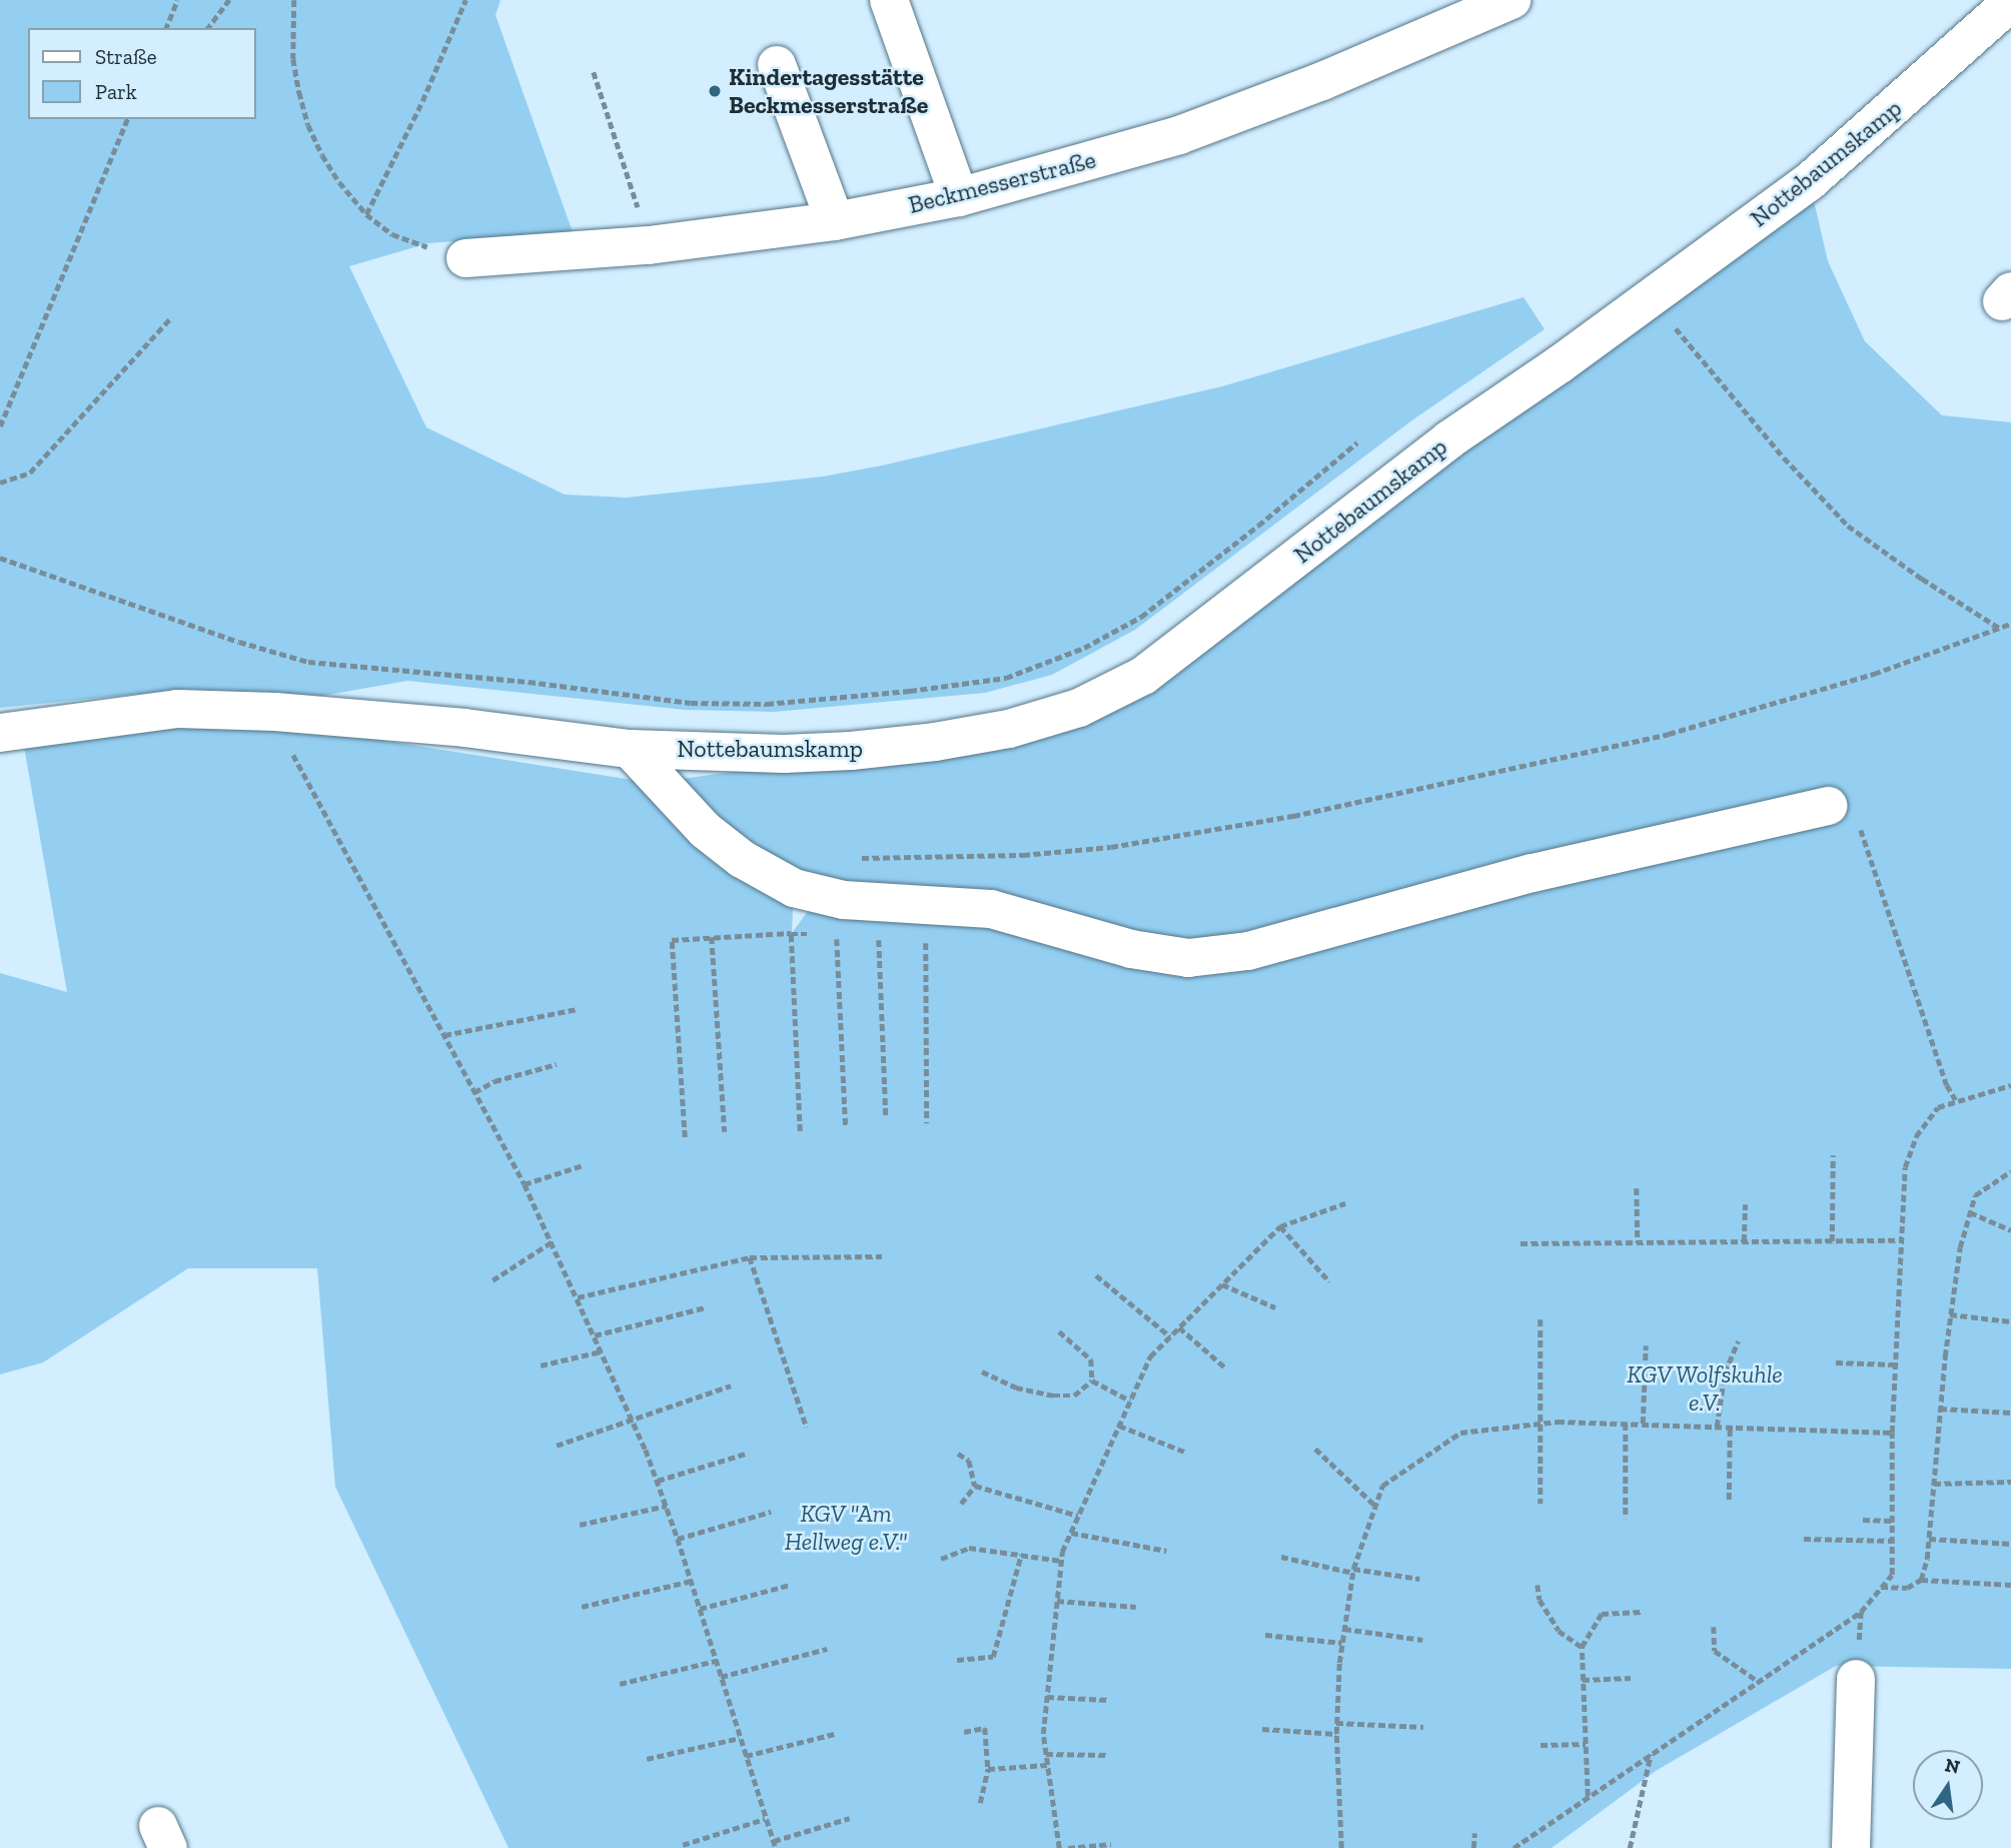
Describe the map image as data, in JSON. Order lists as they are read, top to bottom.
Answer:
{
  "streets": {
    "street": ["Nottebaumskamp", "Beckmesserstraße"]
  },
  "parks": ["KGV Wolfskuhle e.V.", "KGV \"Am Hellweg e.V.\""],
  "places": ["Kindertagesstätte Beckmesserstraße"],
  "legend": ["Straße", "Park"],
  "north": "top"
}
